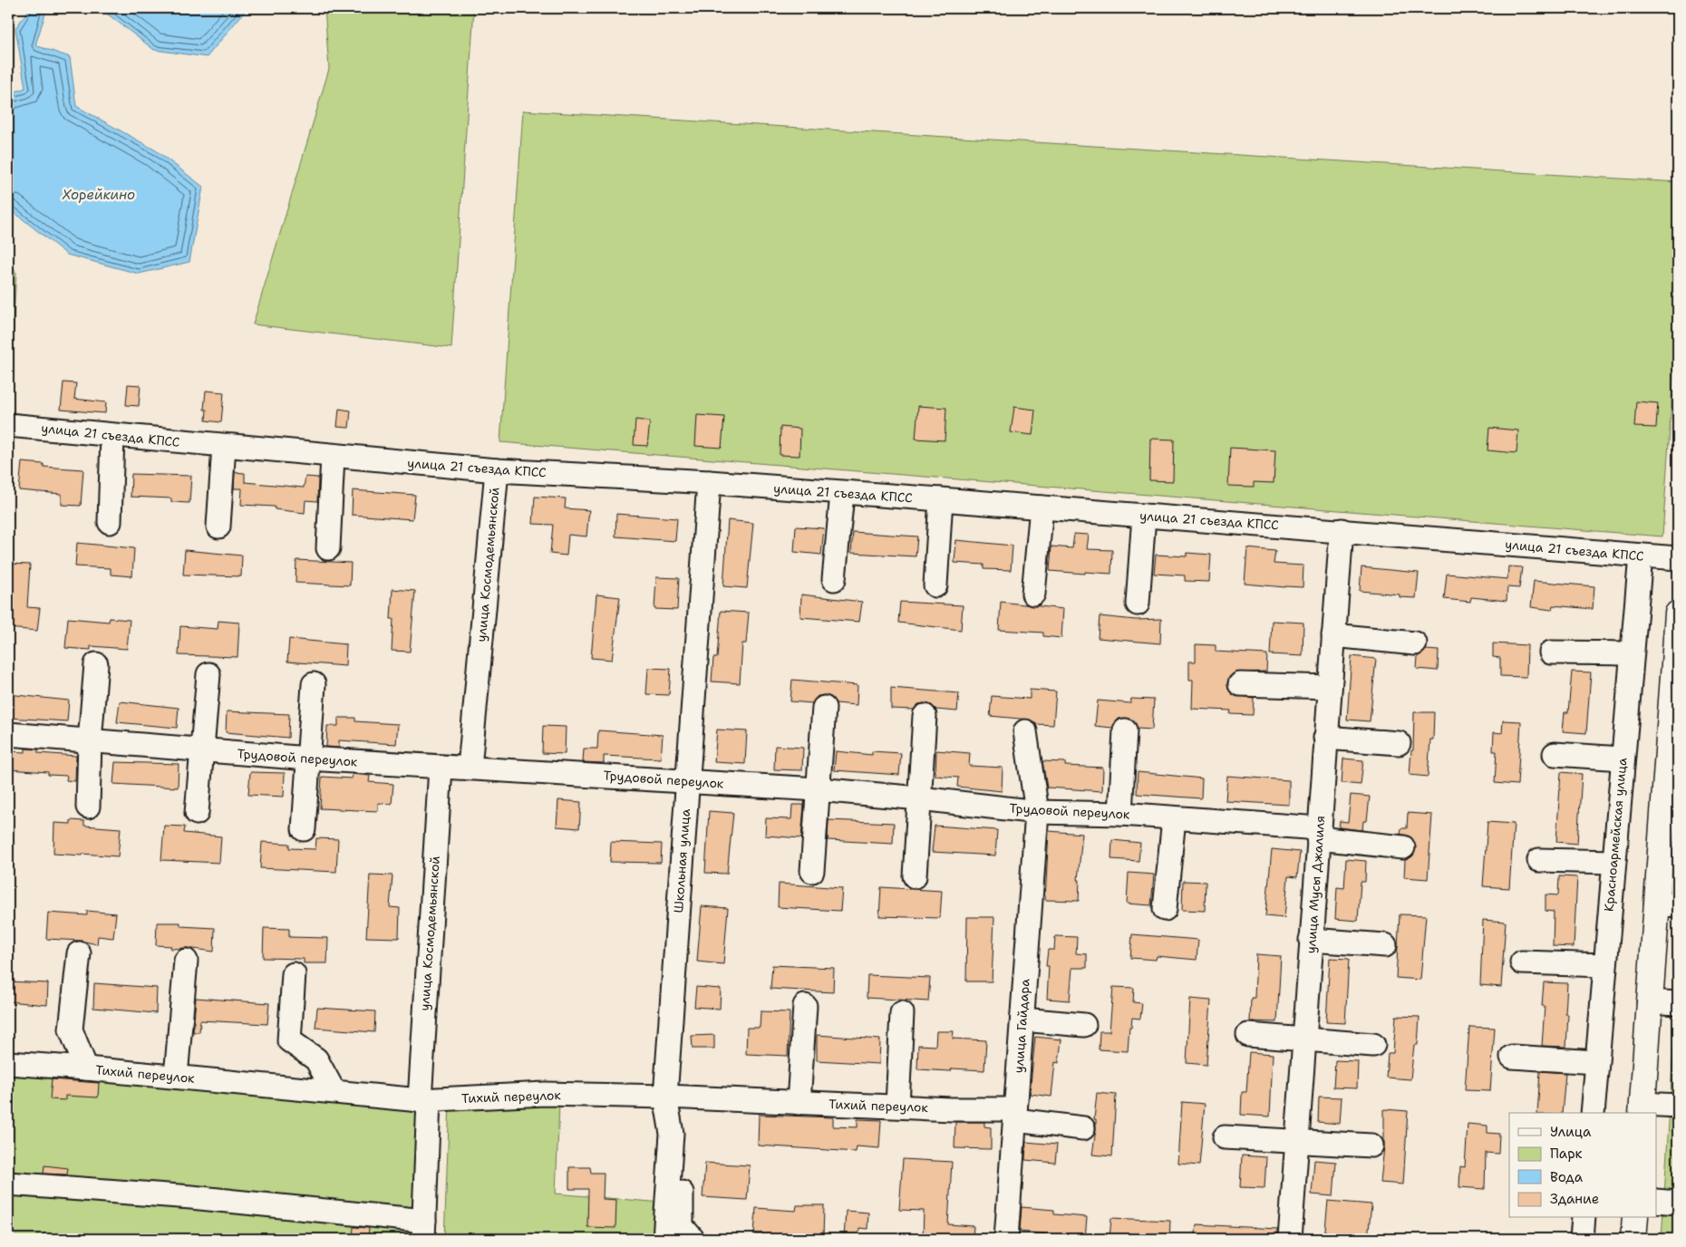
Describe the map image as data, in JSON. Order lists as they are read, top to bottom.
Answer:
{
  "streets": {
    "street": [
      "улица 21 съезда КПСС",
      "улица Космодемьянской",
      "Трудовой переулок",
      "Красноармейская улица",
      "Школьная улица",
      "улица Мусы Джалиля",
      "улица Гайдара",
      "Тихий переулок"
    ]
  },
  "crossings": [
    ["улица 21 съезда КПСС", "улица Космодемьянской"],
    ["улица 21 съезда КПСС", "Красноармейская улица"],
    ["улица 21 съезда КПСС", "Школьная улица"],
    ["улица 21 съезда КПСС", "улица Мусы Джалиля"],
    ["улица Космодемьянской", "Трудовой переулок"],
    ["улица Космодемьянской", "Тихий переулок"],
    ["Трудовой переулок", "Школьная улица"],
    ["Трудовой переулок", "улица Мусы Джалиля"],
    ["Трудовой переулок", "улица Гайдара"],
    ["Школьная улица", "Тихий переулок"],
    ["улица Гайдара", "Тихий переулок"]
  ],
  "water": ["Хорейкино"],
  "legend": [
    "Улица",
    "Парк",
    "Вода",
    "Здание"
  ]
}
